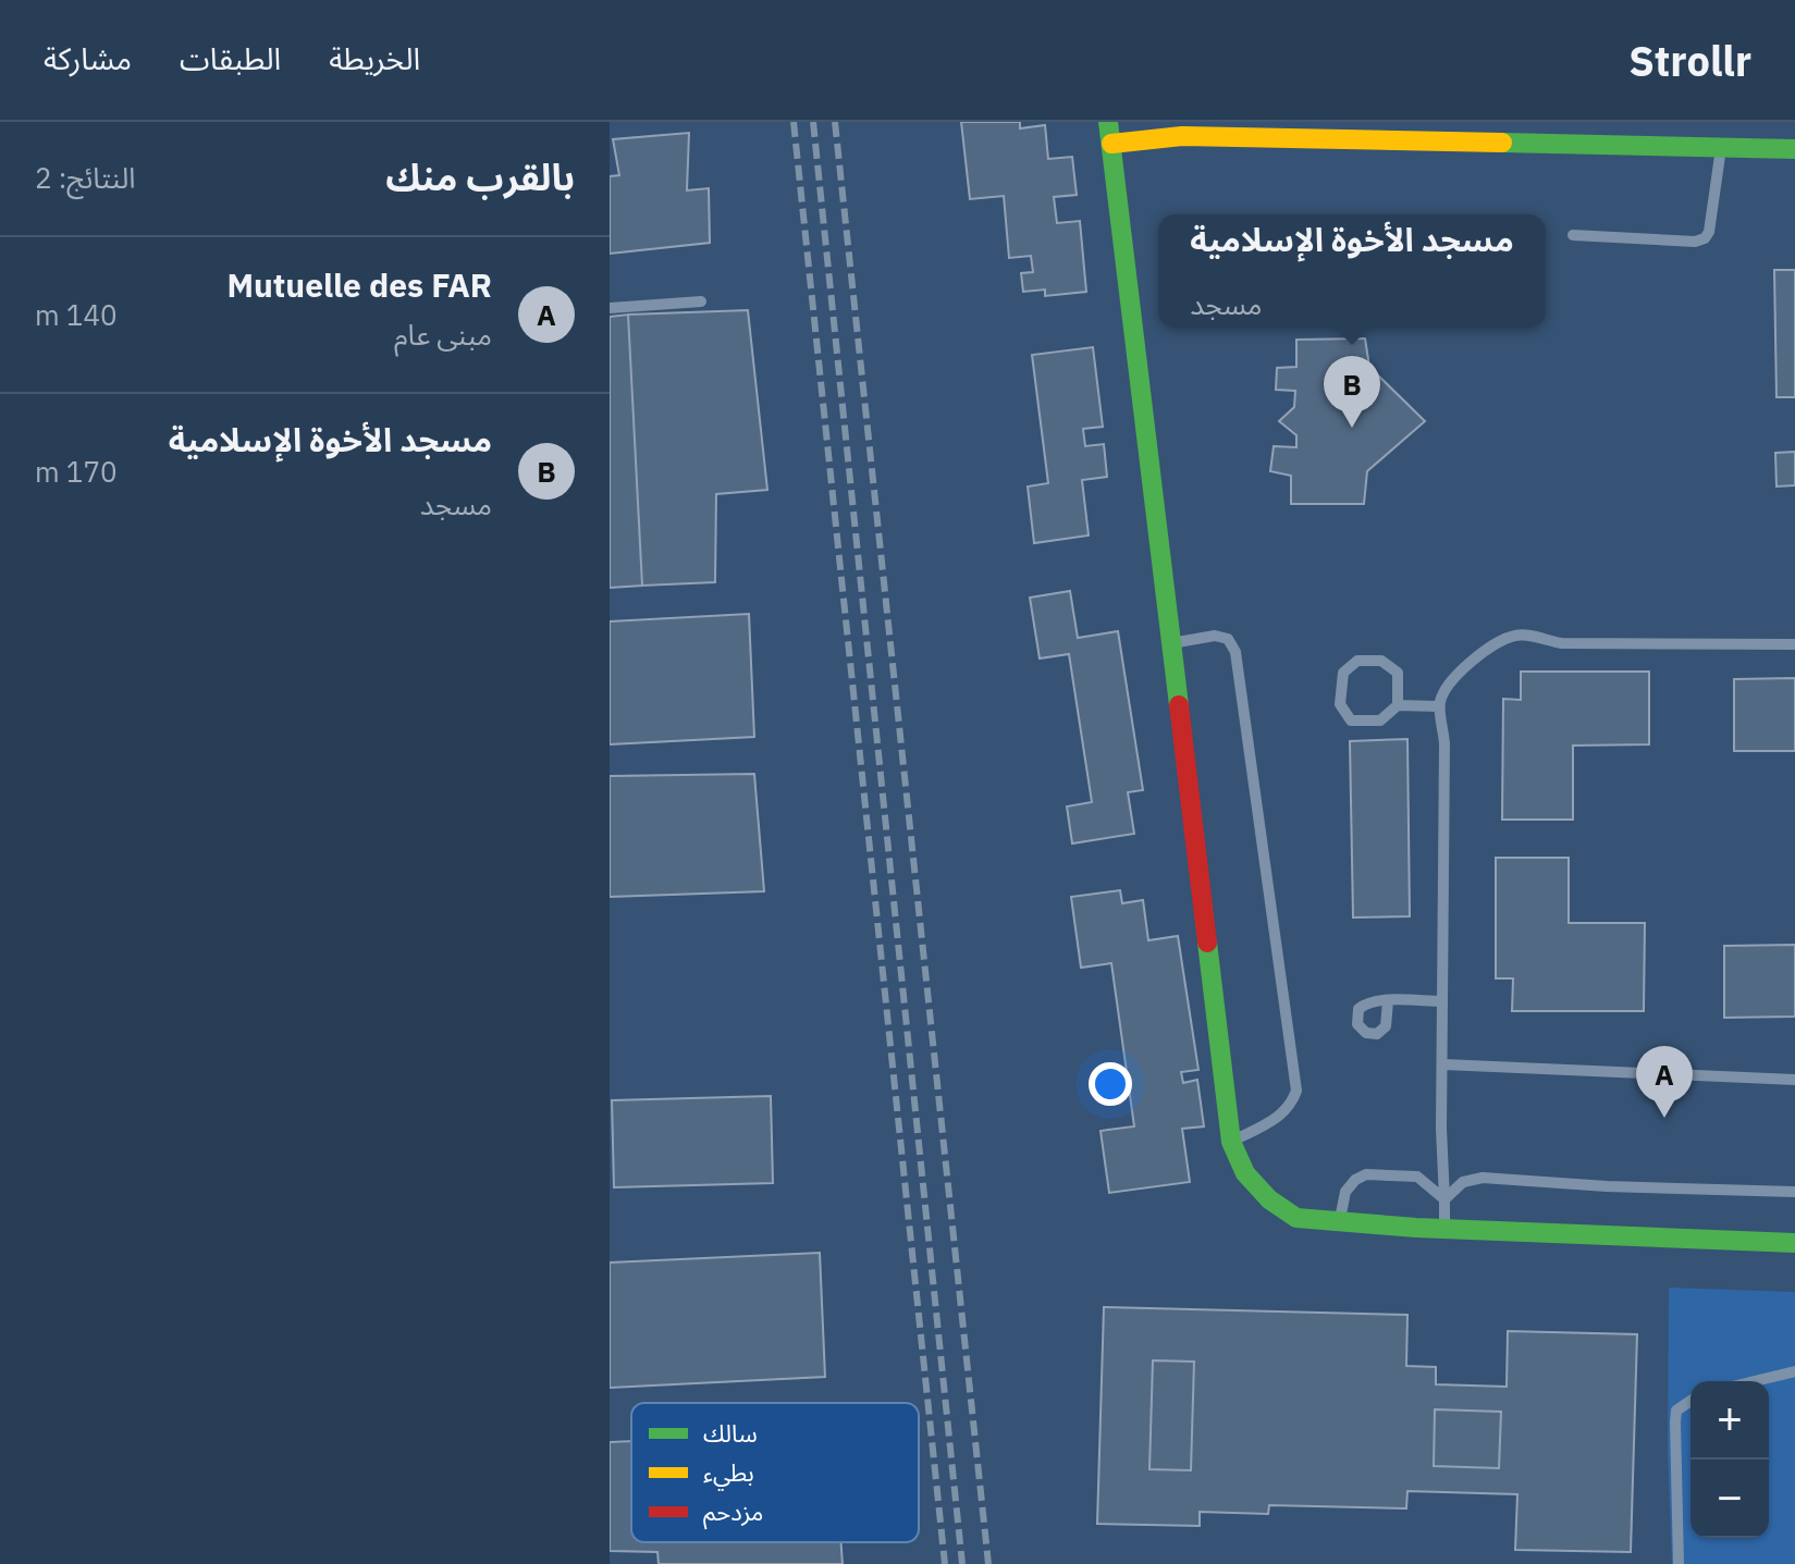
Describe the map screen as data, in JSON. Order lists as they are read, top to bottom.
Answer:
{
  "legend": ["سالك", "بطيء", "مزدحم"],
  "page": {
    "header": "Strollr",
    "nav": ["الخريطة", "الطبقات", "مشاركة"],
    "heading": ["بالقرب منك", "النتائج: 2"],
    "popup": ["مسجد الأخوة الإسلامية", "مسجد"],
    "list": [
      {
        "mark": "A",
        "name": "Mutuelle des FAR",
        "note": "مبنى عام",
        "value": "140 m"
      },
      {
        "mark": "B",
        "name": "مسجد الأخوة الإسلامية",
        "note": "مسجد",
        "value": "170 m"
      }
    ],
    "pins": ["B", "A"],
    "map_buttons": ["+", "−"]
  }
}
